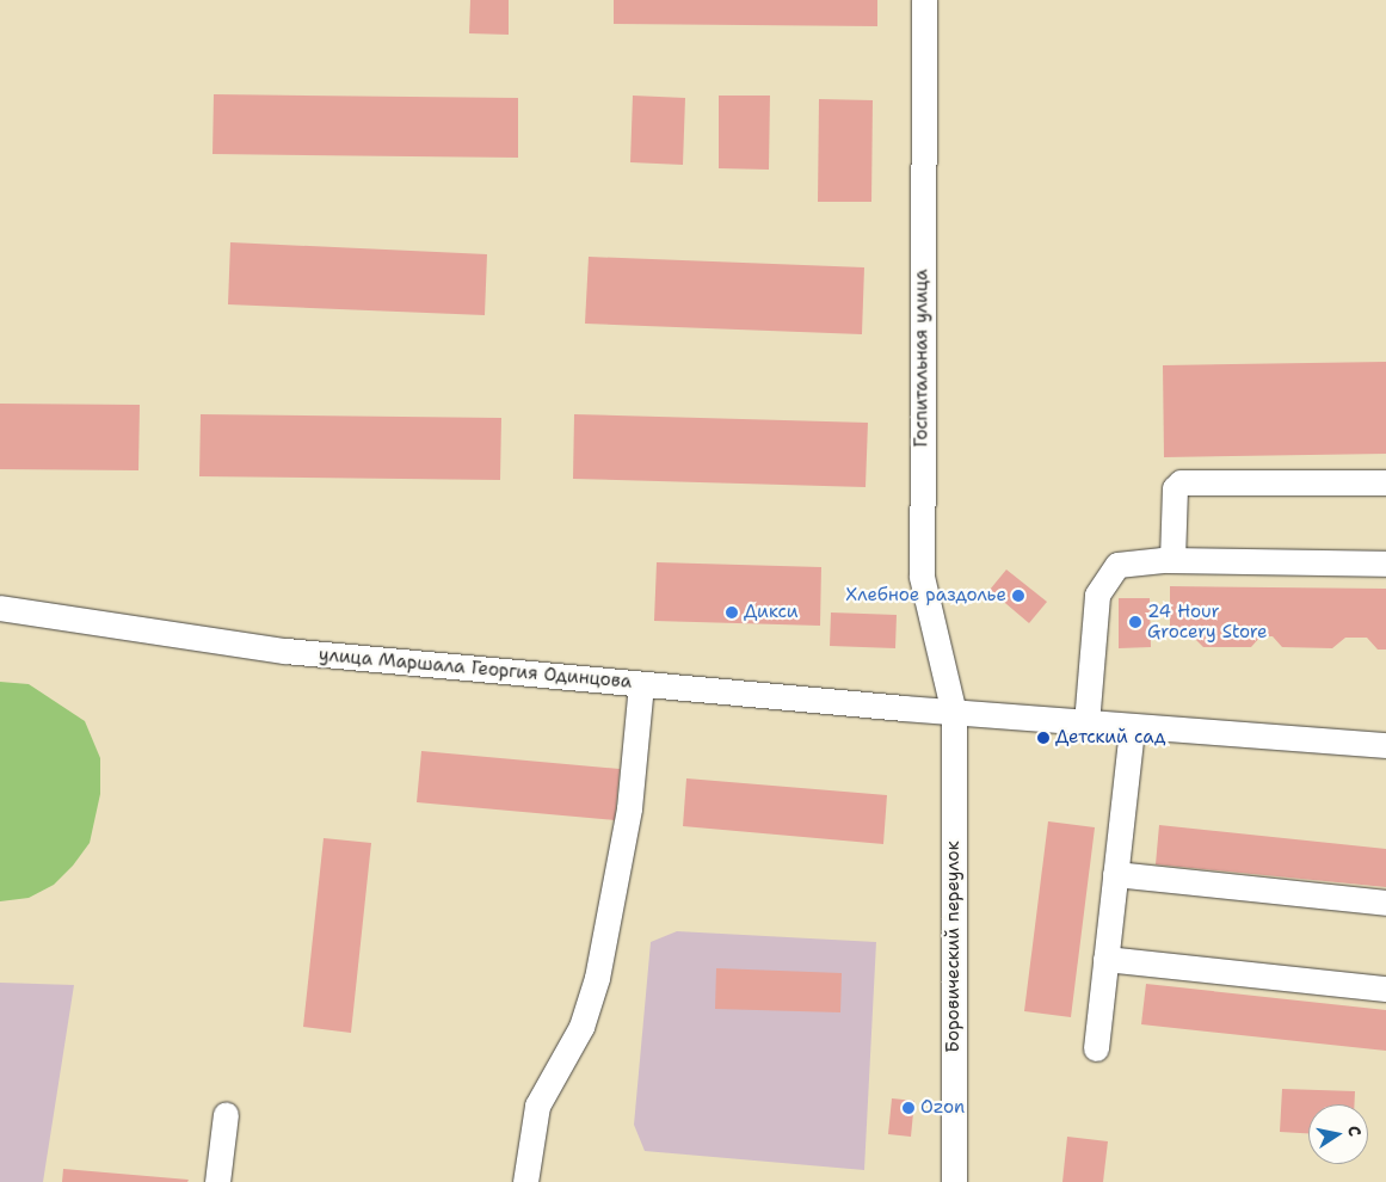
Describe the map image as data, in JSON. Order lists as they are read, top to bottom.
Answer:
{
  "streets": {
    "street": ["Госпитальная улица", "улица Маршала Георгия Одинцова", "Боровический переулок"]
  },
  "crossings": [
    ["Госпитальная улица", "улица Маршала Георгия Одинцова"],
    ["Госпитальная улица", "Боровический переулок"],
    ["улица Маршала Георгия Одинцова", "Боровический переулок"]
  ],
  "places": [
    "Хлебное раздолье",
    "Дикси",
    "24 Hour Grocery Store",
    "Детский сад",
    "Ozon"
  ],
  "north": "right"
}
